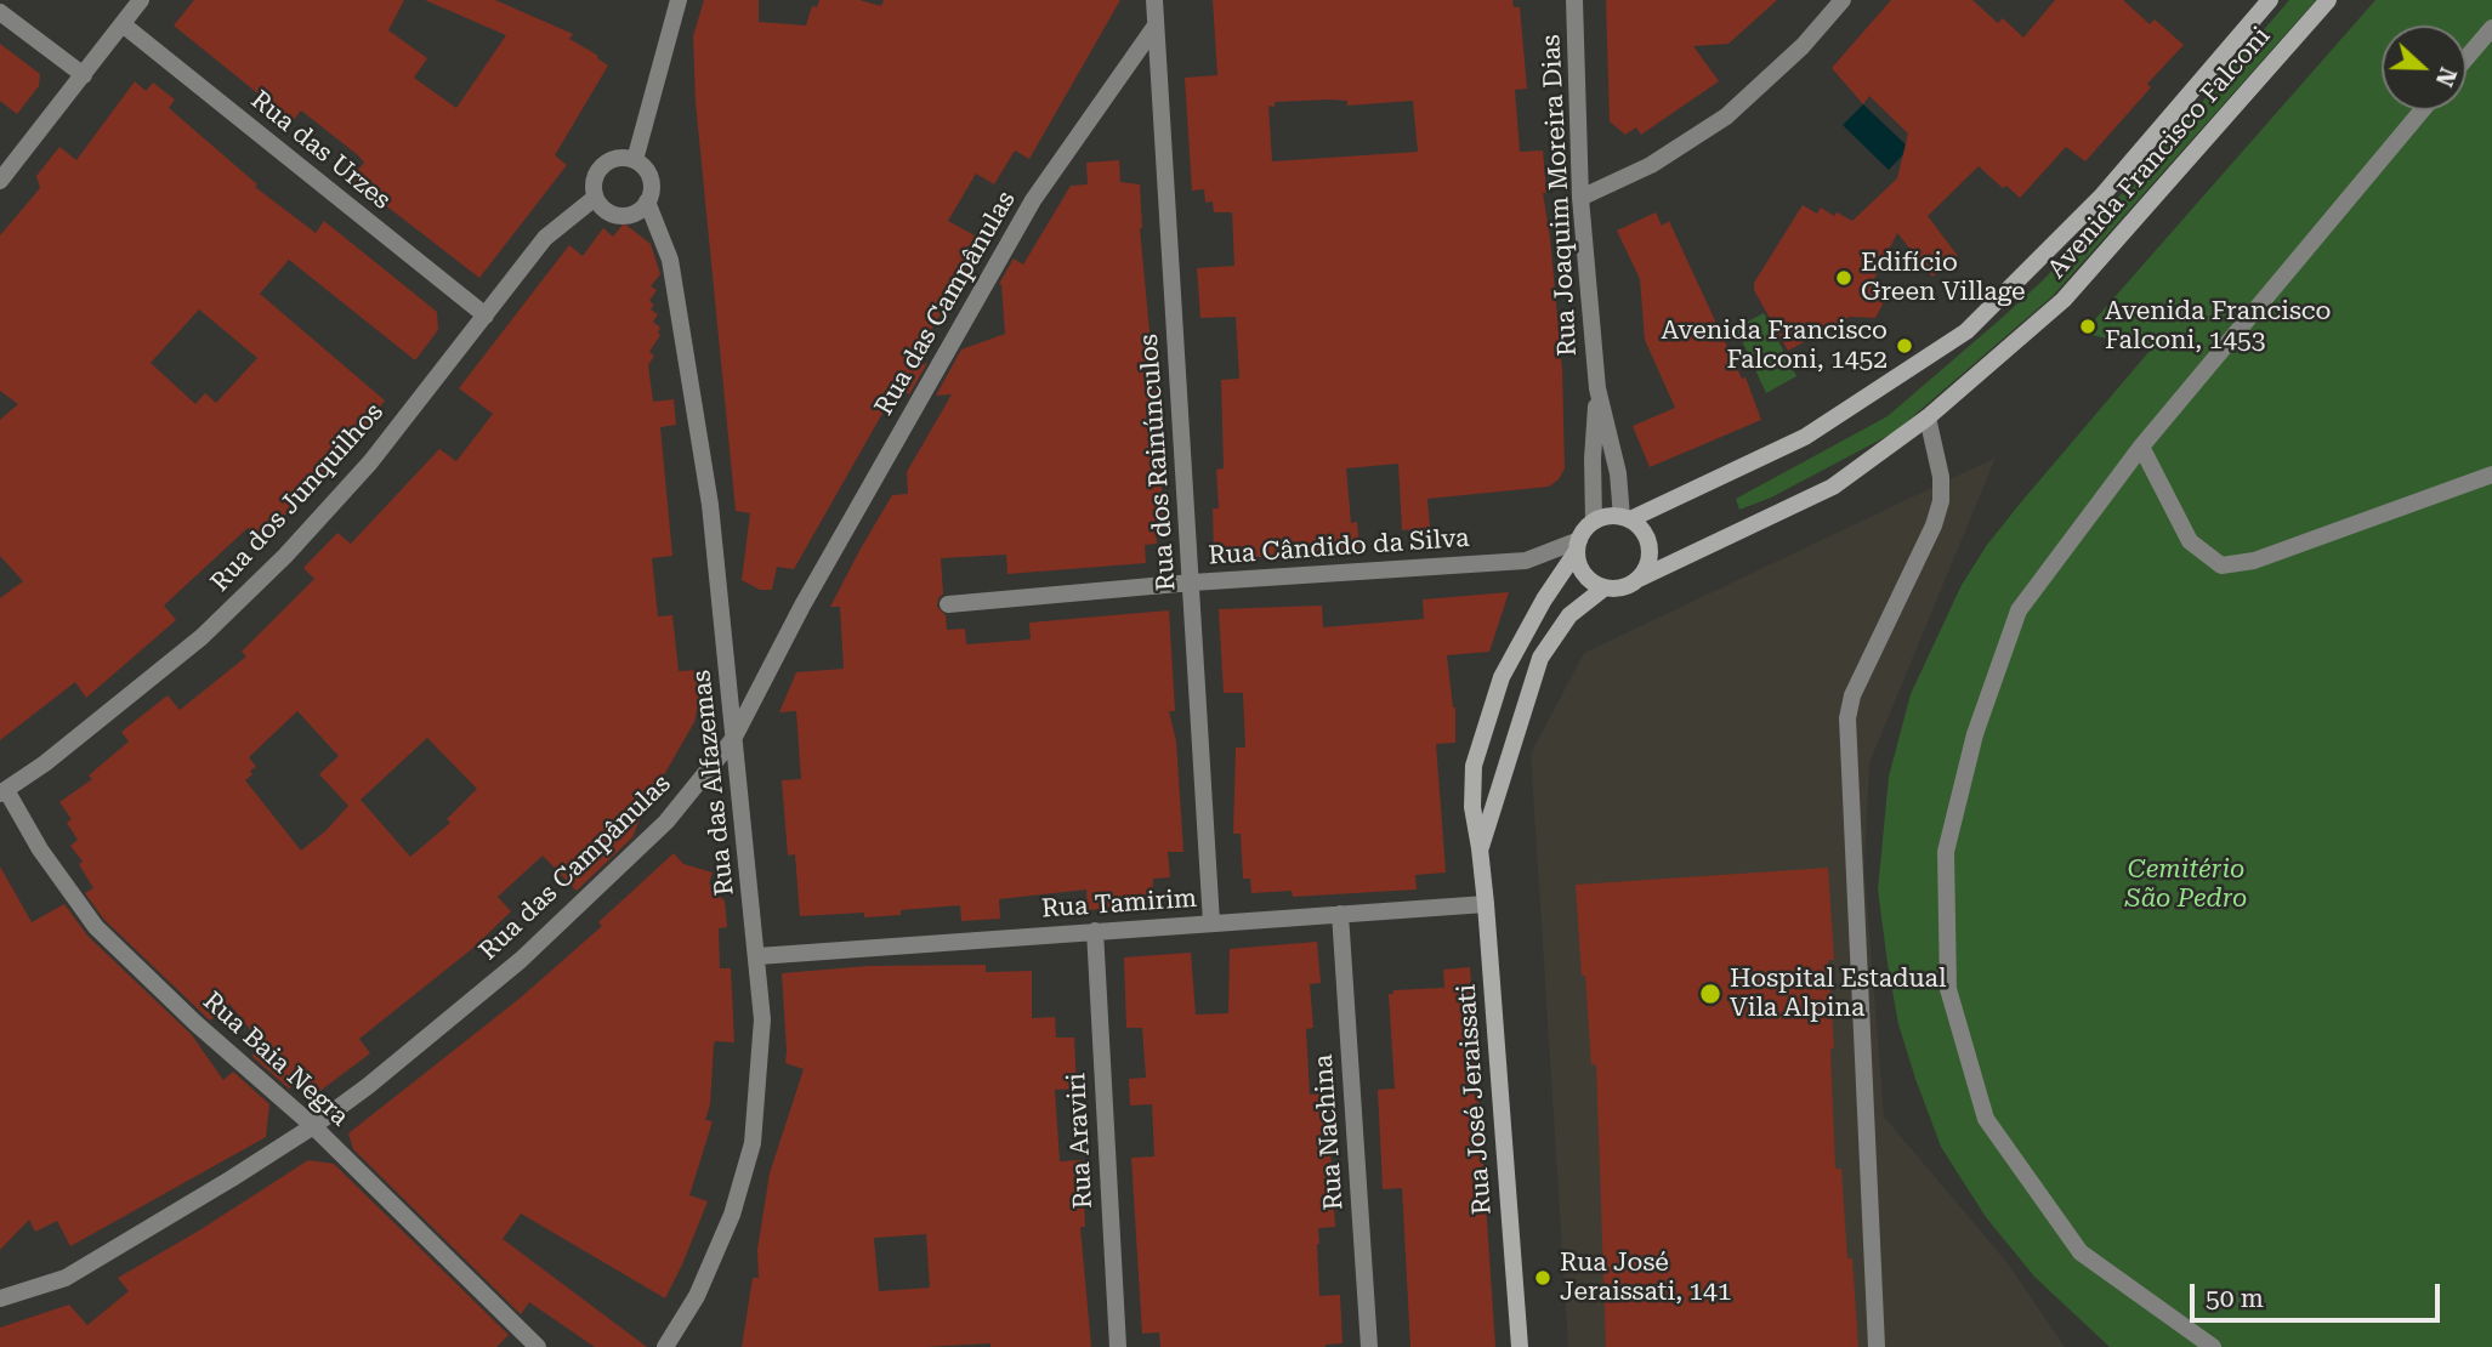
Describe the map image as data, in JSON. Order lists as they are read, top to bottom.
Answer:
{
  "streets": {
    "main road": ["Avenida Francisco Falconi", "Rua José Jeraissati"],
    "street": [
      "Rua das Urzes",
      "Rua Joaquim Moreira Dias",
      "Rua das Campânulas",
      "Rua dos Rainúnculos",
      "Rua dos Junquilhos",
      "Rua Cândido da Silva",
      "Rua das Alfazemas",
      "Rua Tamirim",
      "Rua Baia Negra",
      "Rua Nachina",
      "Rua Araviri"
    ]
  },
  "crossings": [
    ["Rua das Urzes", "Rua dos Junquilhos"],
    ["Avenida Francisco Falconi", "Rua Joaquim Moreira Dias"],
    ["Avenida Francisco Falconi", "Rua Cândido da Silva"],
    ["Rua Joaquim Moreira Dias", "Rua Cândido da Silva"],
    ["Rua das Campânulas", "Rua dos Rainúnculos"],
    ["Rua das Campânulas", "Rua das Alfazemas"],
    ["Rua das Campânulas", "Rua Baia Negra"],
    ["Rua dos Rainúnculos", "Rua Cândido da Silva"],
    ["Rua dos Rainúnculos", "Rua Tamirim"],
    ["Rua dos Junquilhos", "Rua das Alfazemas"],
    ["Rua dos Junquilhos", "Rua Baia Negra"],
    ["Rua das Alfazemas", "Rua Tamirim"],
    ["Rua Tamirim", "Rua José Jeraissati"],
    ["Rua Tamirim", "Rua Nachina"],
    ["Rua Tamirim", "Rua Araviri"]
  ],
  "parks": ["Cemitério São Pedro"],
  "places": [
    "Edifício Green Village",
    "Avenida Francisco Falconi, 1453",
    "Avenida Francisco Falconi, 1452",
    "Hospital Estadual Vila Alpina",
    "Rua José Jeraissati, 141"
  ],
  "scale_bar": "50 m",
  "north": "right"
}
